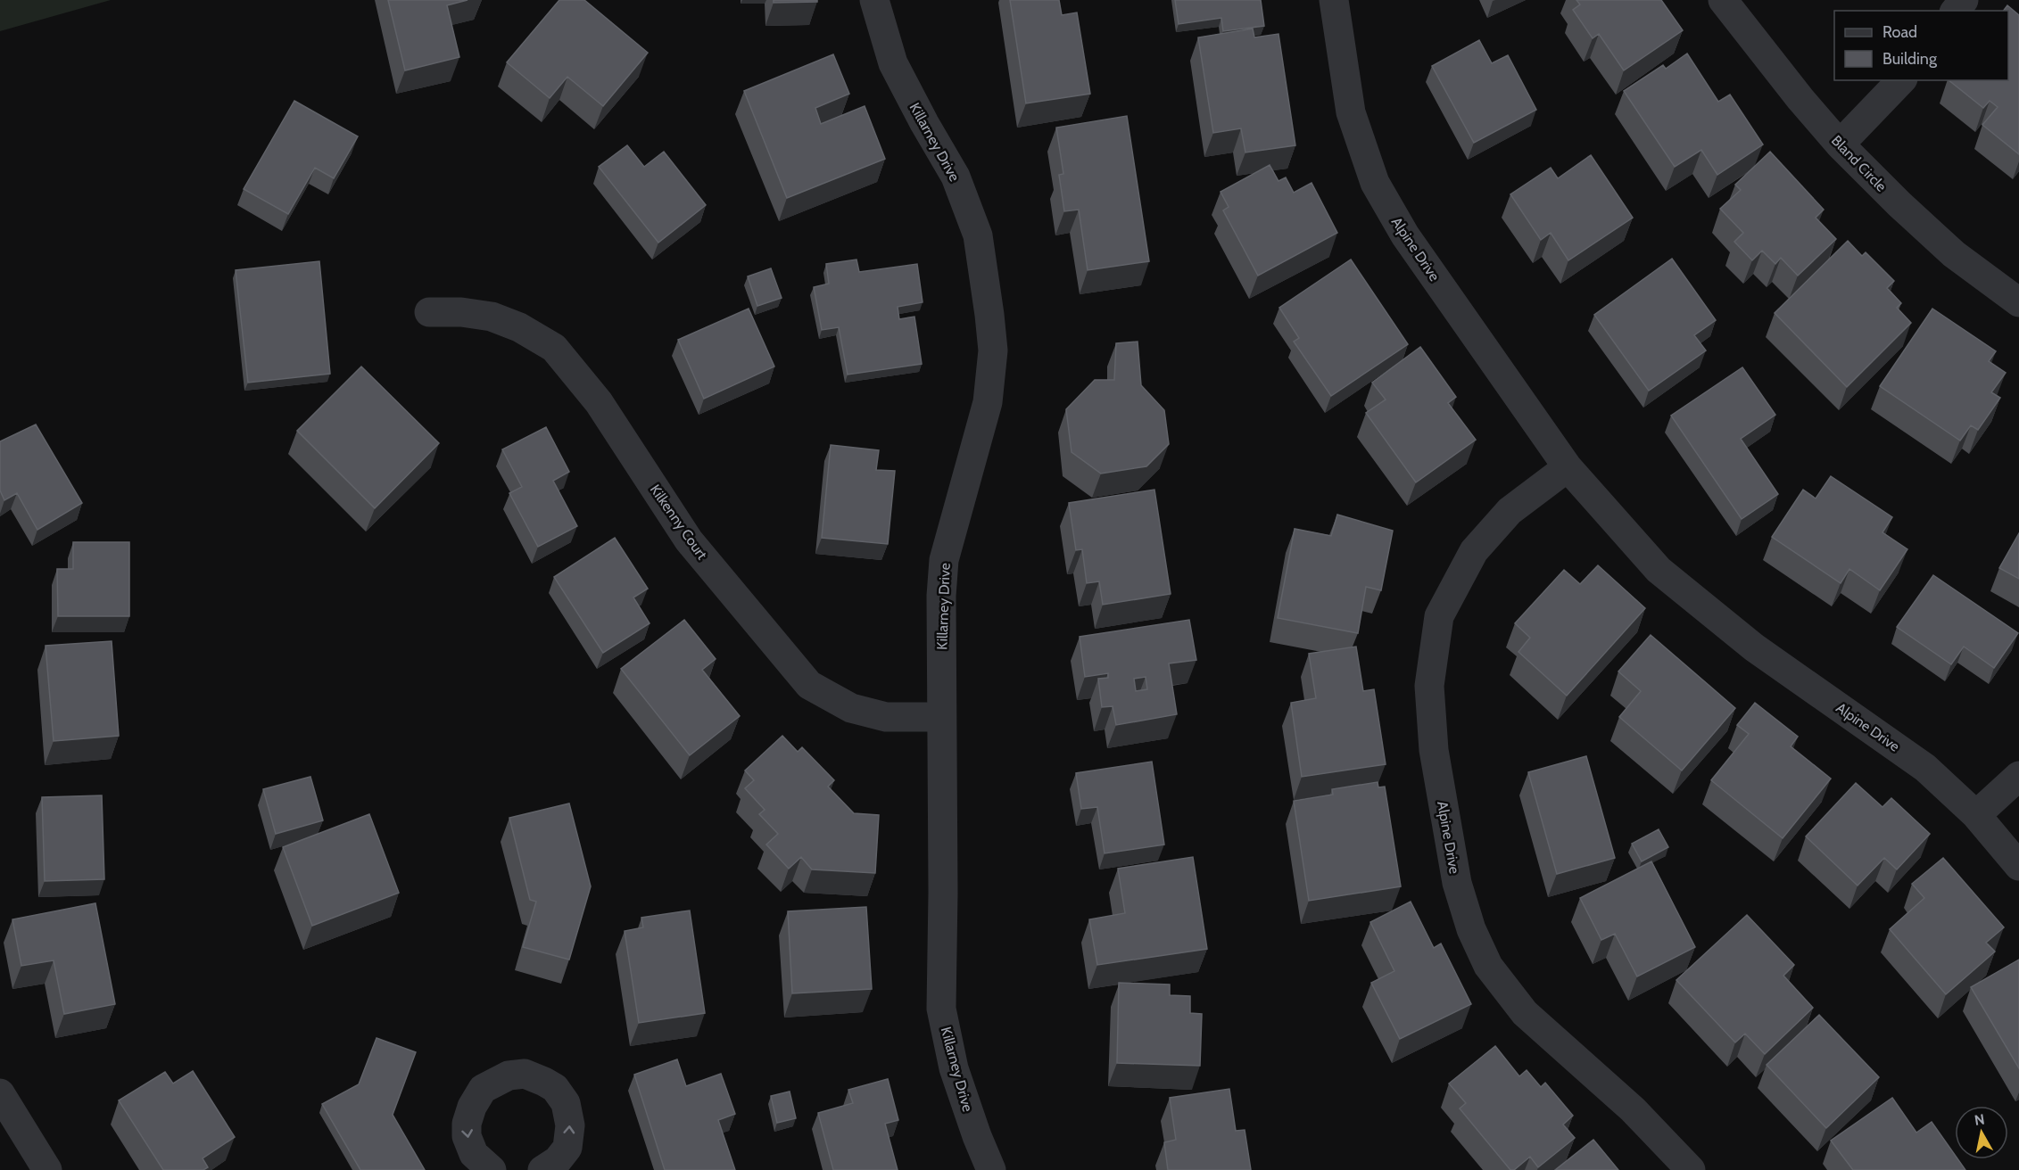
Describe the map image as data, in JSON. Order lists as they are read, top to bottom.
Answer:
{
  "streets": {
    "street": [
      "Killarney Drive",
      "Bland Circle",
      "Alpine Drive",
      "Kilkenny Court"
    ]
  },
  "crossings": [
    ["Killarney Drive", "Kilkenny Court"]
  ],
  "legend": ["Road", "Building"],
  "north": "top"
}
